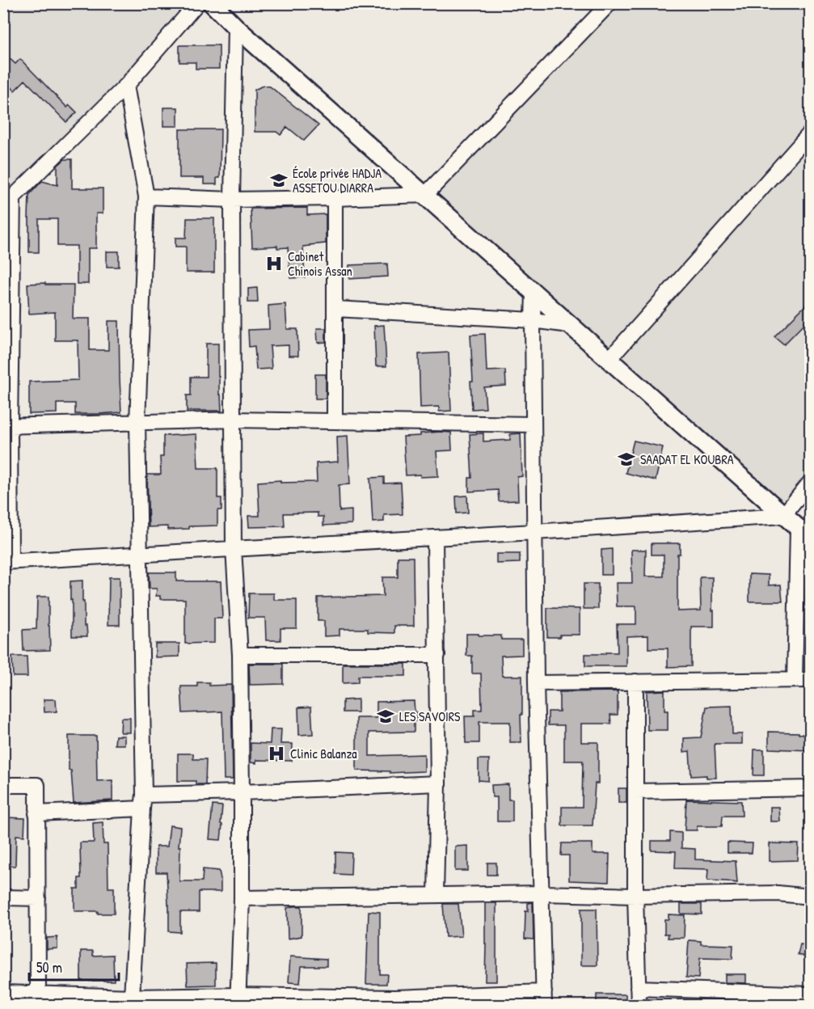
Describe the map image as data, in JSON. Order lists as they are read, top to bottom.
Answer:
{
  "places": {
    "school or university": ["École privée HADJA ASSETOU DIARRA", "SAADAT EL KOUBRA", "LES SAVOIRS"],
    "hospital": ["Cabinet Chinois Assan", "Clinic Balanza"]
  },
  "scale_bar": "50 m"
}
